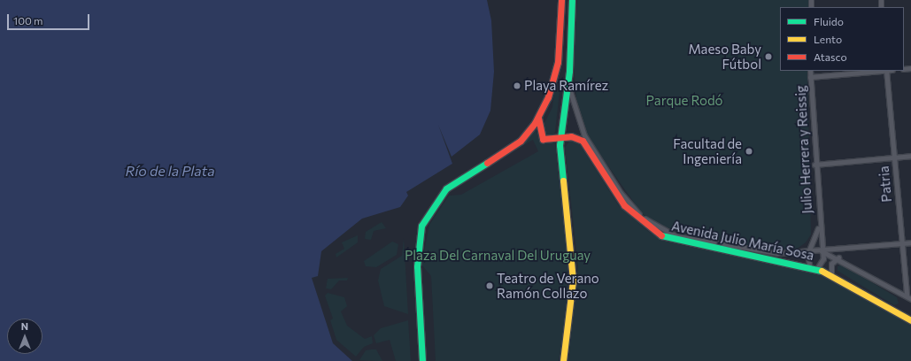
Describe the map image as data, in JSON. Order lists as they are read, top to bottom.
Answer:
{
  "streets": {
    "main road": ["Avenida Julio María Sosa"],
    "street": ["Julio Herrera y Reissig", "Patria"]
  },
  "crossings": [
    ["Julio Herrera y Reissig", "Avenida Julio María Sosa"],
    ["Patria", "Avenida Julio María Sosa"]
  ],
  "water": ["Río de la Plata"],
  "parks": ["Parque Rodó", "Plaza Del Carnaval Del Uruguay"],
  "places": [
    "Maeso Baby Fútbol",
    "Playa Ramírez",
    "Facultad de Ingeniería",
    "Teatro de Verano Ramón Collazo"
  ],
  "legend": ["Fluido", "Lento", "Atasco"],
  "scale_bar": "100 m",
  "north": "top"
}
